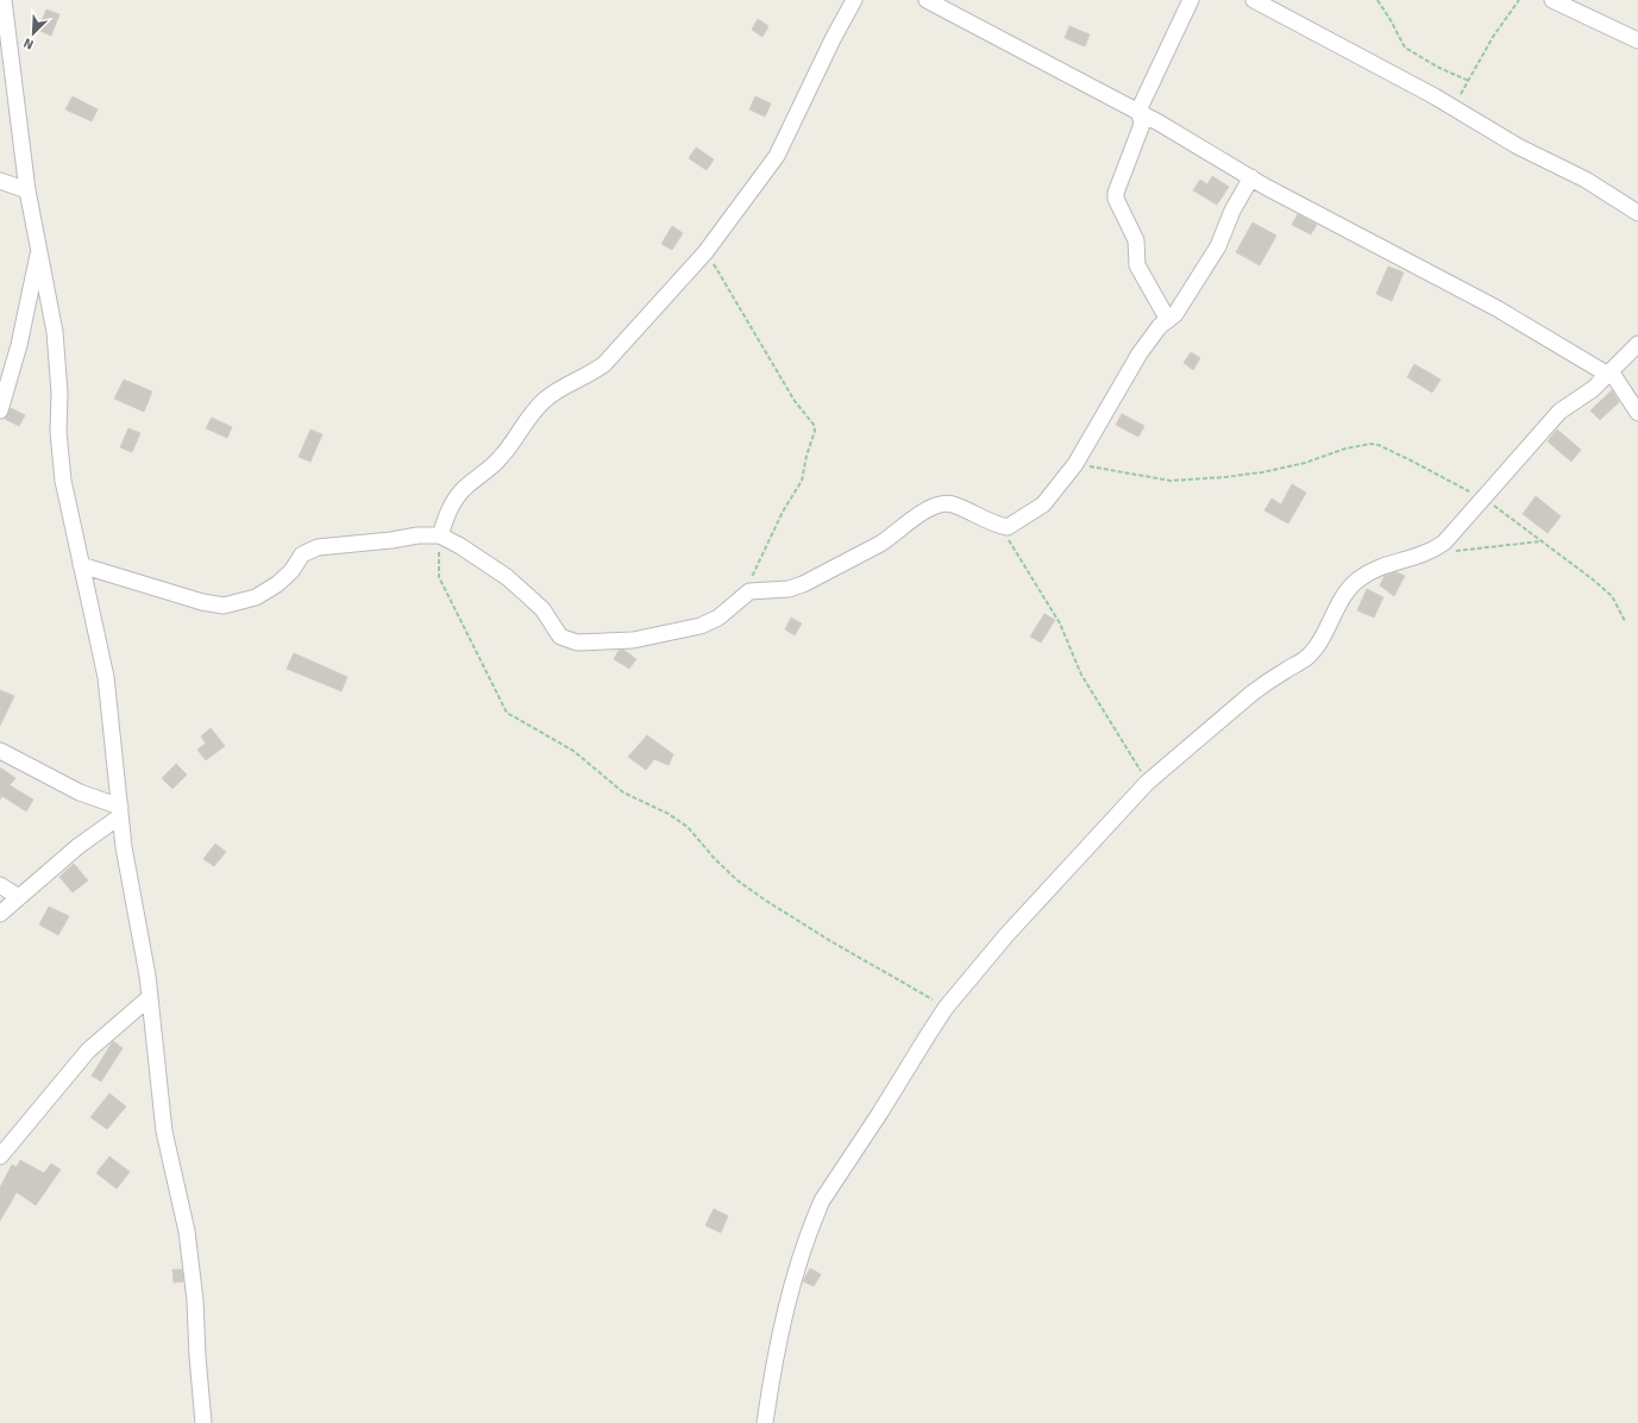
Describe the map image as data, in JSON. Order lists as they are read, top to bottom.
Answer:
{
  "north": "bottom left"
}
